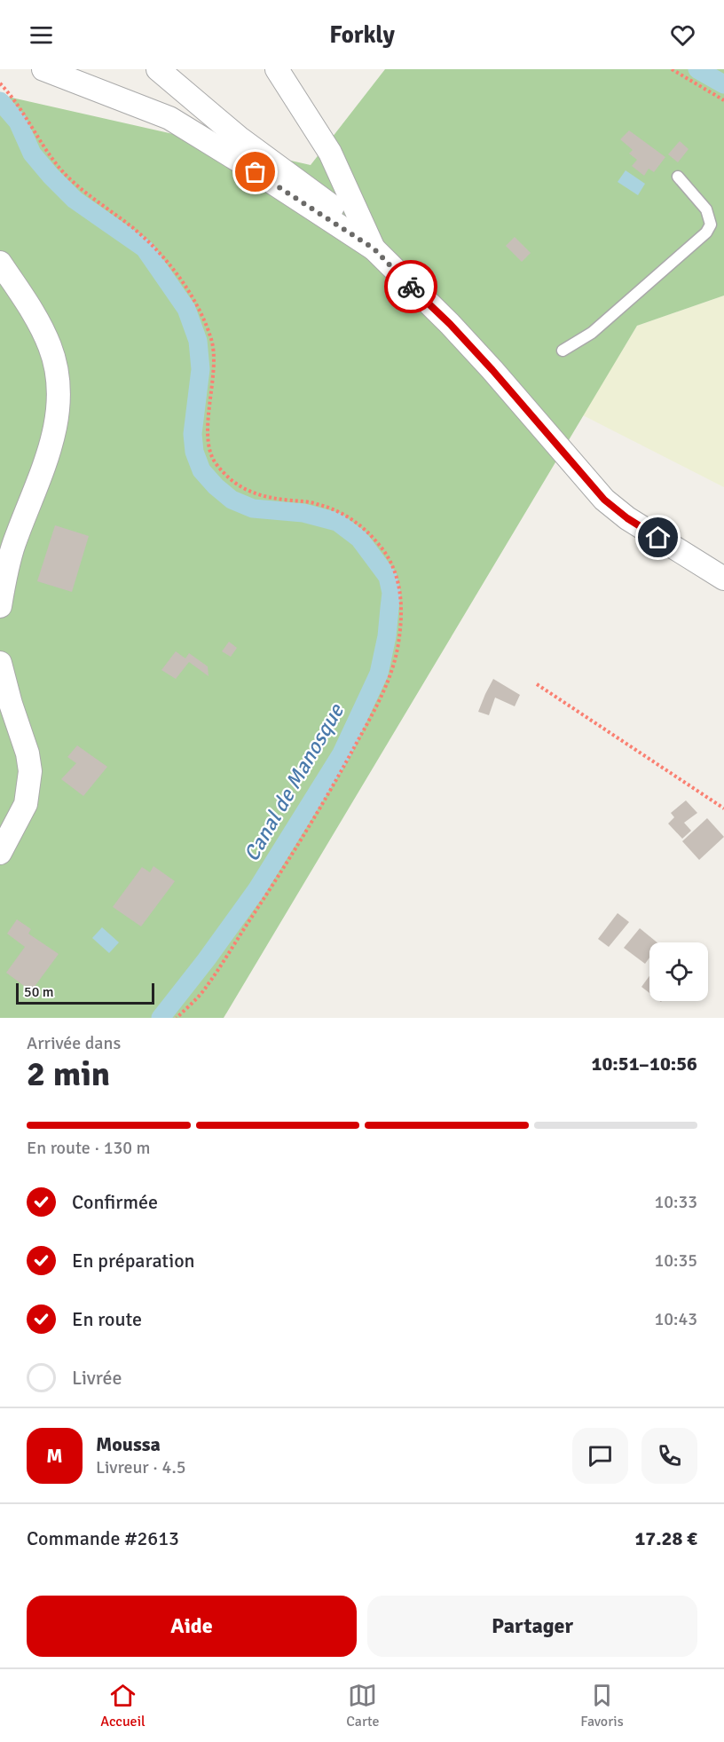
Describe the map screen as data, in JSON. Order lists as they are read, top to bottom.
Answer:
{
  "water": ["Canal de Manosque"],
  "scale_bar": "50 m",
  "page": {
    "header": "Forkly",
    "scale": "50 m",
    "heading": ["2 min", "Arrivée dans", "10:51–10:56"],
    "panel": [
      "Moussa",
      "Livreur · 4.5",
      "Commande #2613",
      "17.28 €"
    ],
    "bar": "En route · 130 m",
    "list": [
      ["Confirmée", "10:33"],
      ["En préparation", "10:35"],
      ["En route", "10:43"],
      "Livrée"
    ],
    "round": "M",
    "buttons": ["Aide", "Partager"],
    "tabs": ["Accueil", "Carte", "Favoris"]
  }
}
